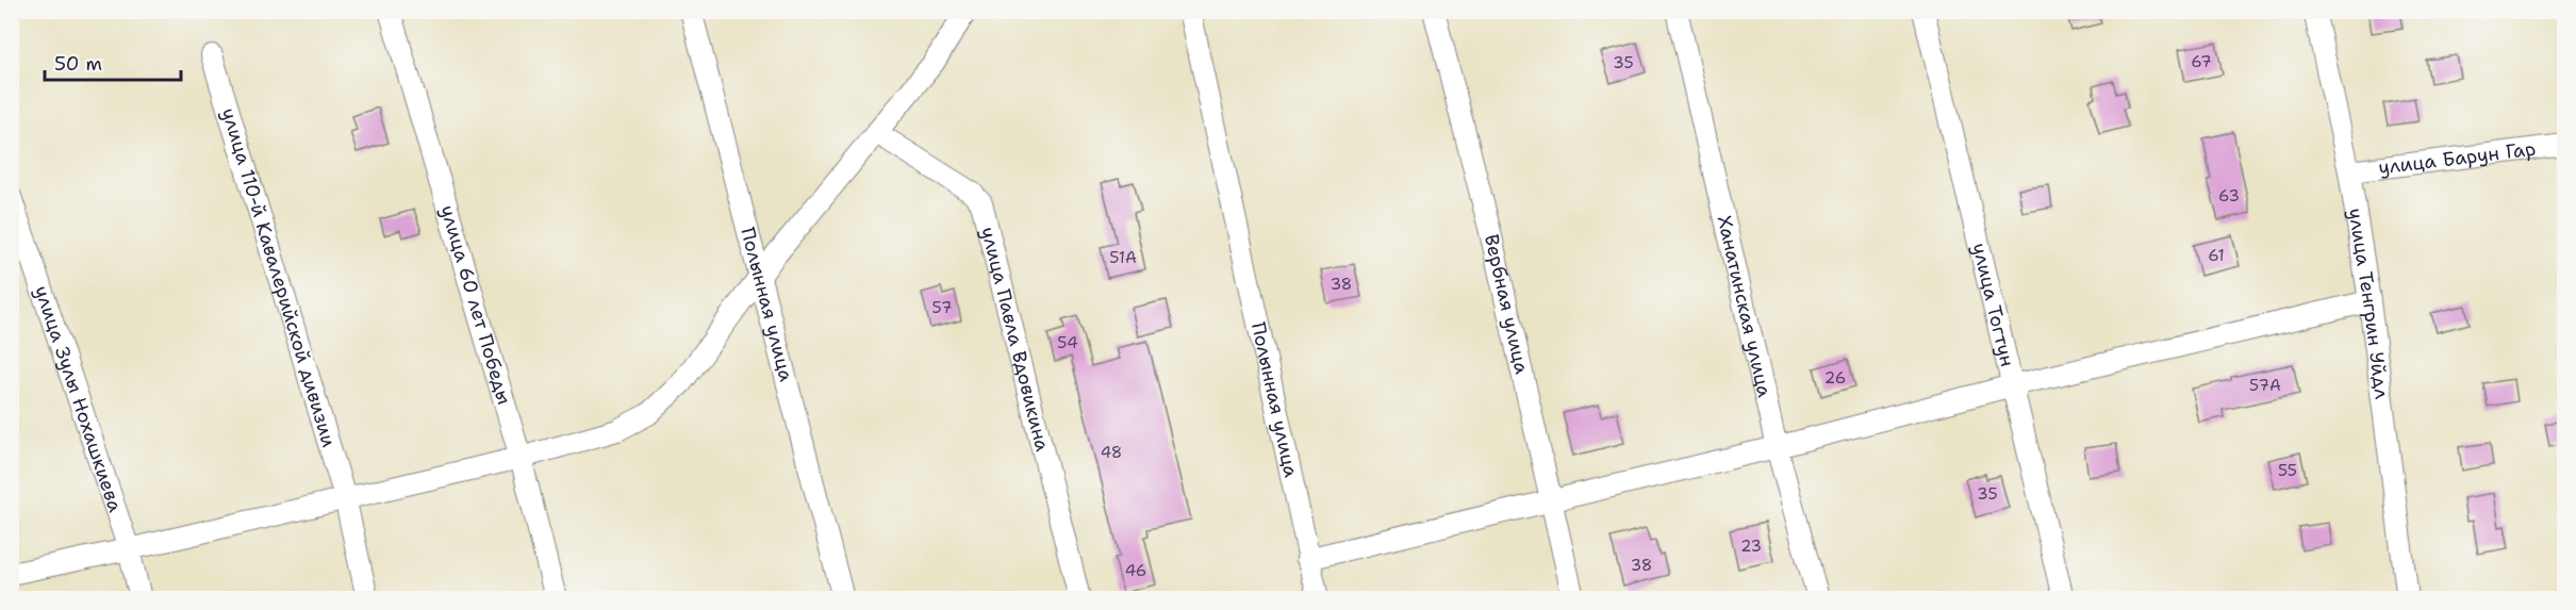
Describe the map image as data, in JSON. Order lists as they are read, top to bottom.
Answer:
{
  "streets": {
    "street": [
      "улица Барун Гар",
      "улица 110-й Кавалерийской дивизии",
      "улица Тенгрин Уйдл",
      "улица 60 лет Победы",
      "Полынная улица",
      "Вербная улица",
      "улица Тогтун",
      "Ханатинская улица",
      "улица Павла Вдовикина",
      "улица Зулы Нохашкиева"
    ]
  },
  "crossings": [
    ["улица Барун Гар", "улица Тенгрин Уйдл"]
  ],
  "house_numbers": [
    "67",
    "35",
    "63",
    "61",
    "51А",
    "38",
    "57",
    "54",
    "26",
    "57А",
    "48",
    "55",
    "35",
    "23",
    "38",
    "46"
  ],
  "scale_bar": "50 m"
}
